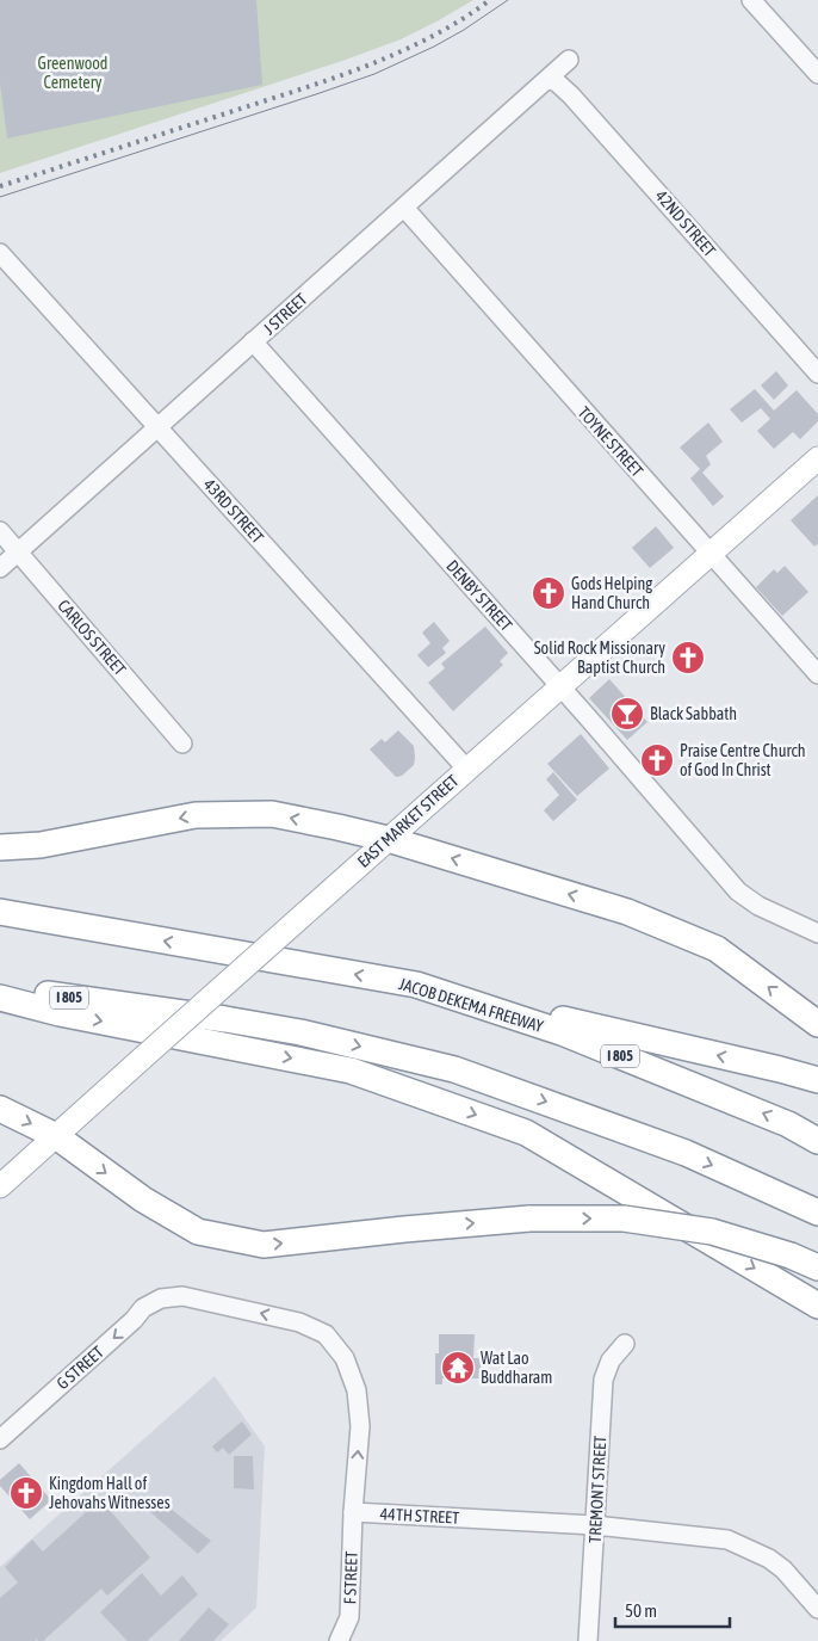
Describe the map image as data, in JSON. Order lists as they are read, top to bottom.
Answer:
{
  "streets": {
    "highway": ["I 805", "JACOB DEKEMA FREEWAY"],
    "main road": ["EAST MARKET STREET"],
    "street": [
      "42ND STREET",
      "J STREET",
      "TOYNE STREET",
      "43RD STREET",
      "DENBY STREET",
      "CARLOS STREET",
      "G STREET",
      "TREMONT STREET",
      "44TH STREET",
      "F STREET"
    ]
  },
  "crossings": [
    ["42ND STREET", "J STREET"],
    ["J STREET", "TOYNE STREET"],
    ["J STREET", "43RD STREET"],
    ["J STREET", "DENBY STREET"],
    ["J STREET", "CARLOS STREET"],
    ["TOYNE STREET", "EAST MARKET STREET"],
    ["43RD STREET", "EAST MARKET STREET"],
    ["DENBY STREET", "EAST MARKET STREET"],
    ["G STREET", "44TH STREET"],
    ["G STREET", "F STREET"],
    ["TREMONT STREET", "44TH STREET"],
    ["44TH STREET", "F STREET"]
  ],
  "parks": ["Greenwood Cemetery"],
  "places": {
    "church": [
      "Gods Helping Hand Church",
      "Solid Rock Missionary Baptist Church",
      "Praise Centre Church of God In Christ",
      "Kingdom Hall of Jehovahs Witnesses"
    ],
    "bar": ["Black Sabbath"],
    "temple": ["Wat Lao Buddharam"]
  },
  "scale_bar": "50 m"
}
